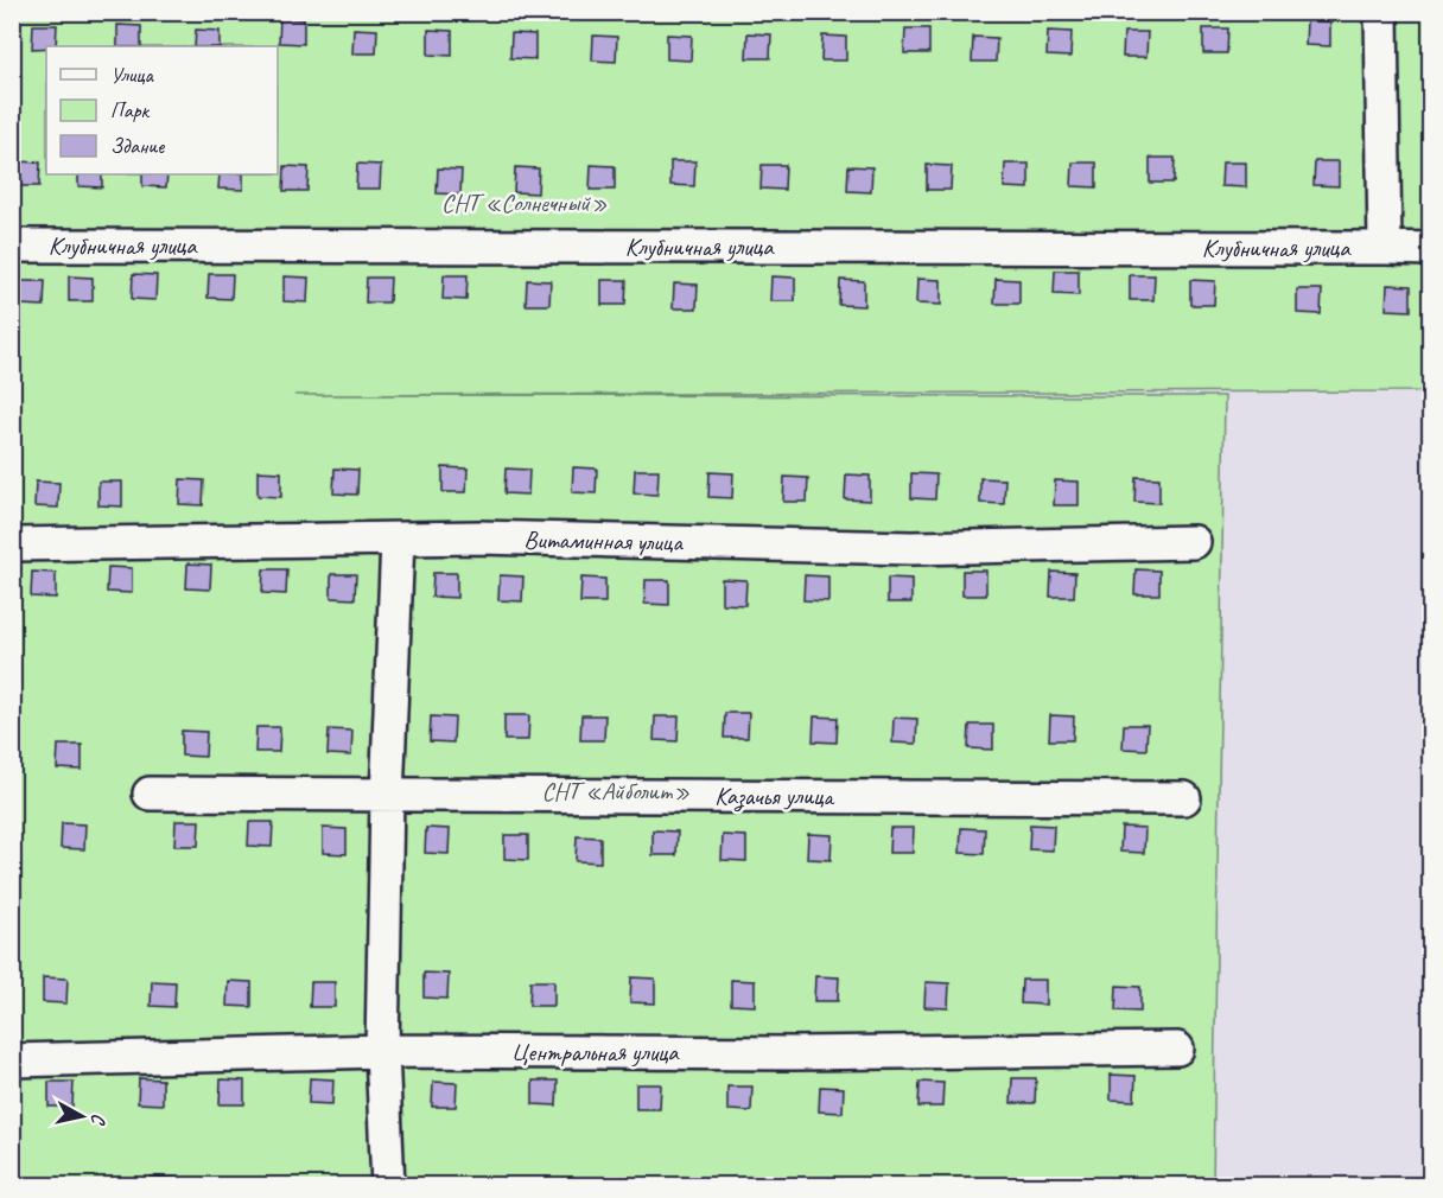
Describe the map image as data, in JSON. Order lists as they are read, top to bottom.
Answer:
{
  "streets": {
    "street": [
      "Клубничная улица",
      "Витаминная улица",
      "Казачья улица",
      "Центральная улица"
    ]
  },
  "parks": ["СНТ «Солнечный»", "СНТ «Айболит»"],
  "legend": ["Улица", "Парк", "Здание"],
  "north": "right"
}
